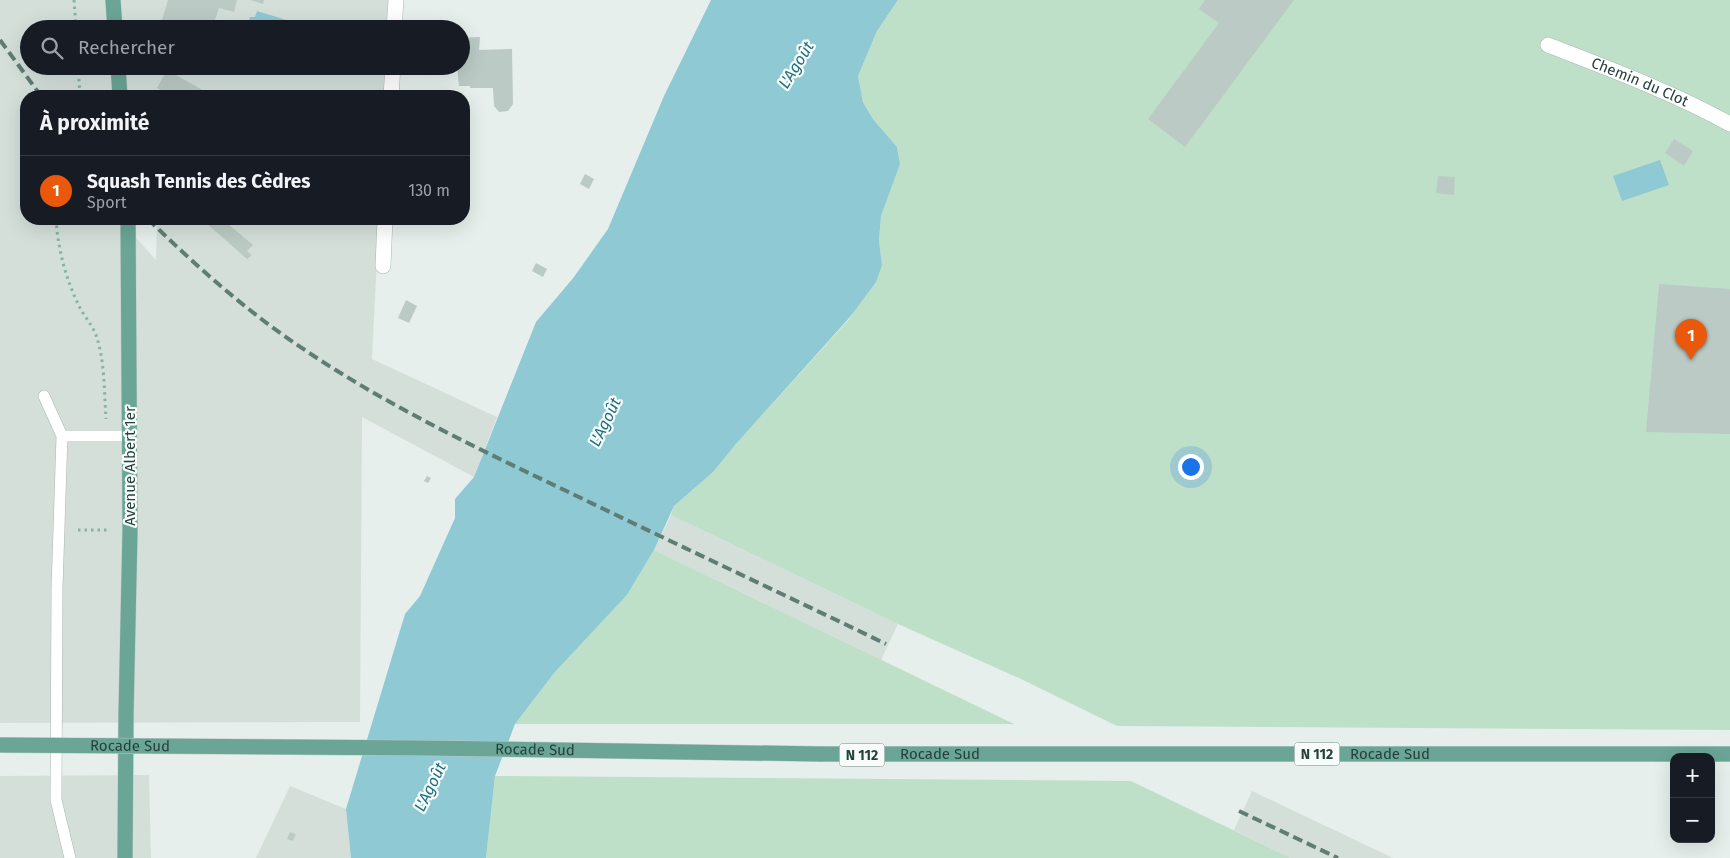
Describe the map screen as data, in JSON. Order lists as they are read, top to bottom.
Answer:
{
  "streets": {
    "main road": ["Avenue Albert 1er", "Rocade Sud", "N 112"],
    "street": ["Chemin du Clot"]
  },
  "water": ["L'Agoût"],
  "page": {
    "search": "Rechercher",
    "heading": "À proximité",
    "list": [
      {
        "mark": "1",
        "name": "Squash Tennis des Cèdres",
        "note": "Sport",
        "value": "130 m"
      }
    ],
    "pins": "1",
    "map_buttons": ["+", "−"]
  }
}
